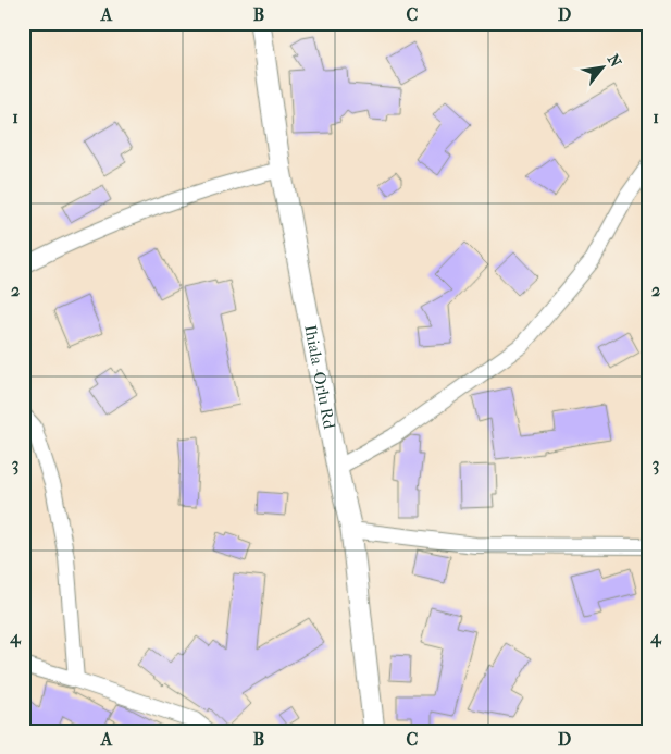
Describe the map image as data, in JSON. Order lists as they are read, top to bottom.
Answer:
{
  "streets": {
    "main road": ["Ihiala -Orlu Rd"]
  },
  "north": "top right",
  "grid": {
    "columns": [
      "A",
      "B",
      "C",
      "D"
    ],
    "rows": [
      "1",
      "2",
      "3",
      "4"
    ]
  }
}
